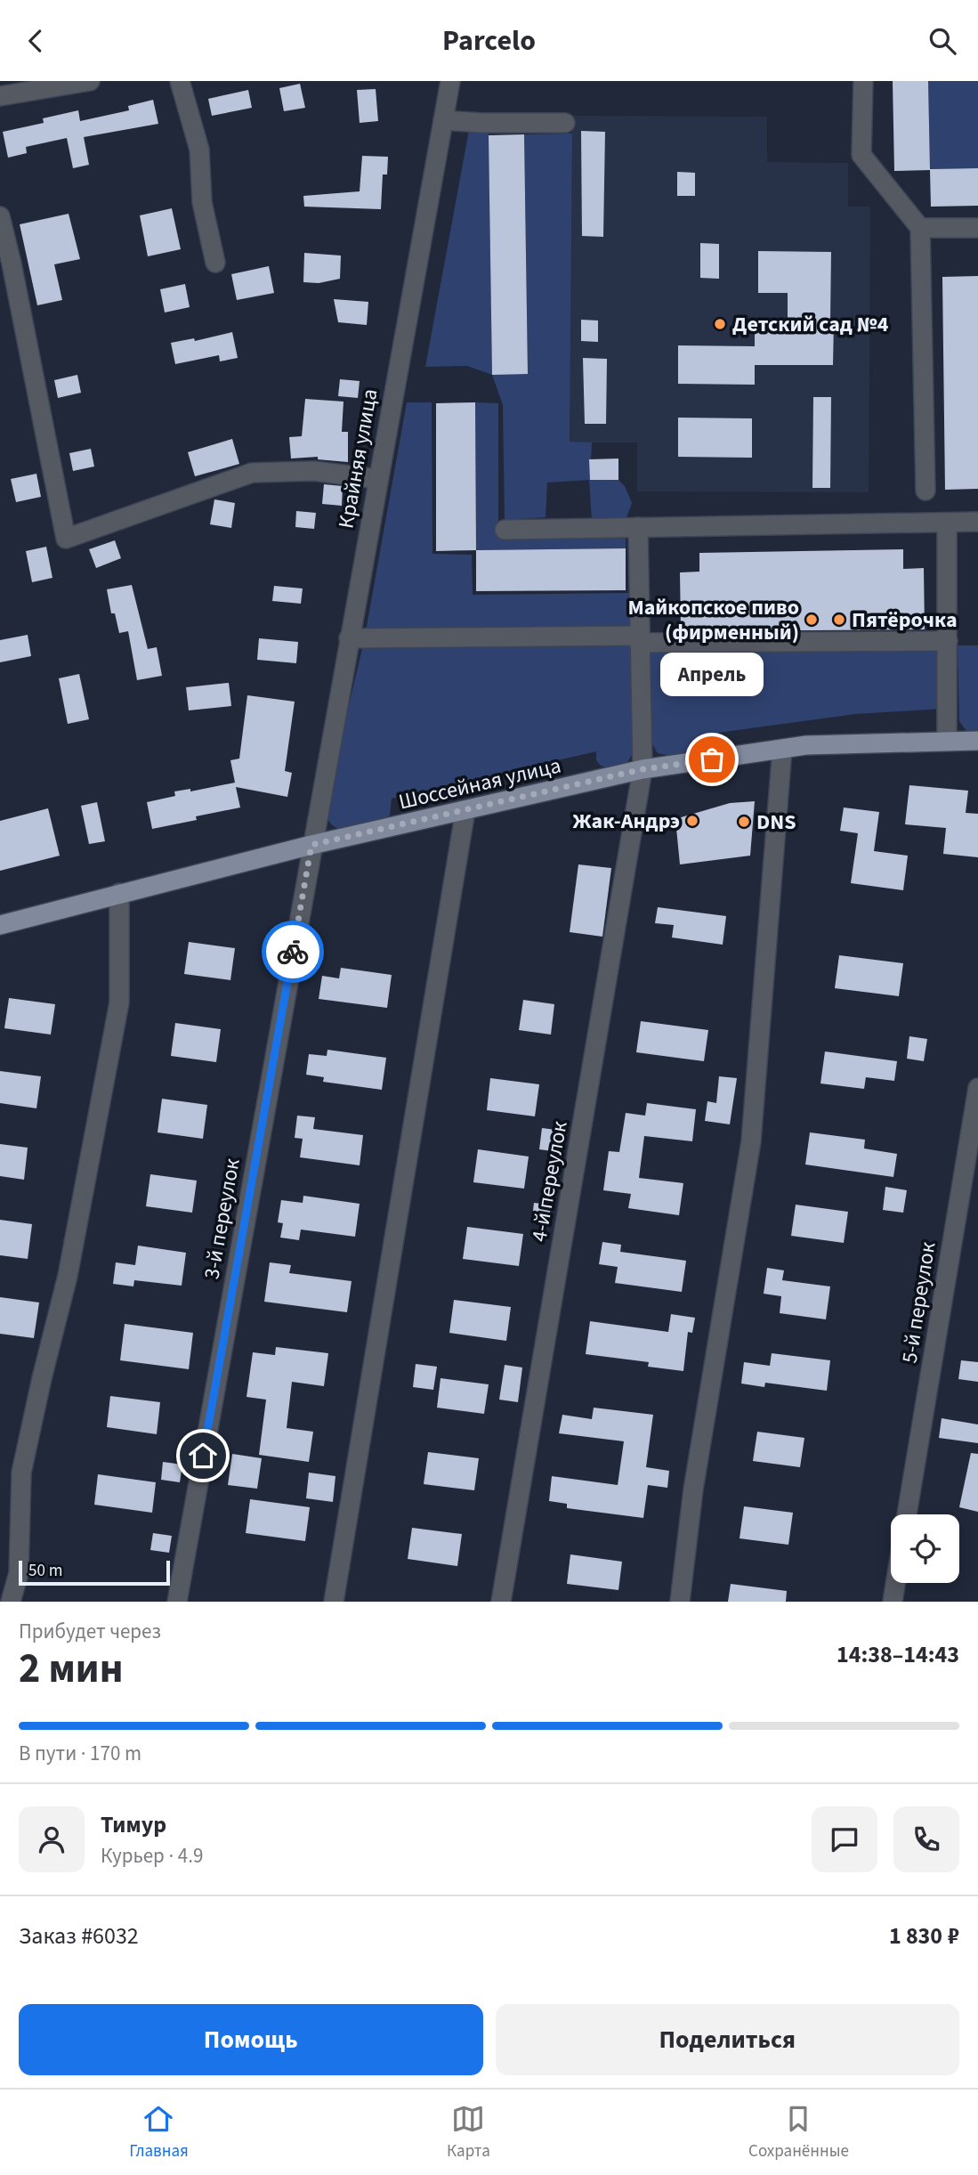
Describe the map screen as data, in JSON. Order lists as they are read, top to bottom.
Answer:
{
  "streets": {
    "main road": ["Шоссейная улица"],
    "street": [
      "Крайняя улица",
      "4-й переулок",
      "3-й переулок",
      "5-й переулок"
    ]
  },
  "crossings": [
    ["Крайняя улица", "Шоссейная улица"],
    ["Крайняя улица", "3-й переулок"],
    ["Шоссейная улица", "4-й переулок"],
    ["Шоссейная улица", "3-й переулок"]
  ],
  "places": [
    "Детский сад №4",
    "Майкопское пиво (фирменный)",
    "Пятёрочка",
    "Апрель",
    "Жак-Андрэ",
    "DNS"
  ],
  "scale_bar": "50 m",
  "page": {
    "header": "Parcelo",
    "bubble": "Апрель",
    "scale": "50 m",
    "heading": ["2 мин", "Прибудет через", "14:38–14:43"],
    "panel": [
      "Тимур",
      "Курьер · 4.9",
      "Заказ #6032",
      "1 830 ₽"
    ],
    "bar": "В пути · 170 m",
    "buttons": ["Помощь", "Поделиться"],
    "tabs": ["Главная", "Карта", "Сохранённые"]
  }
}
